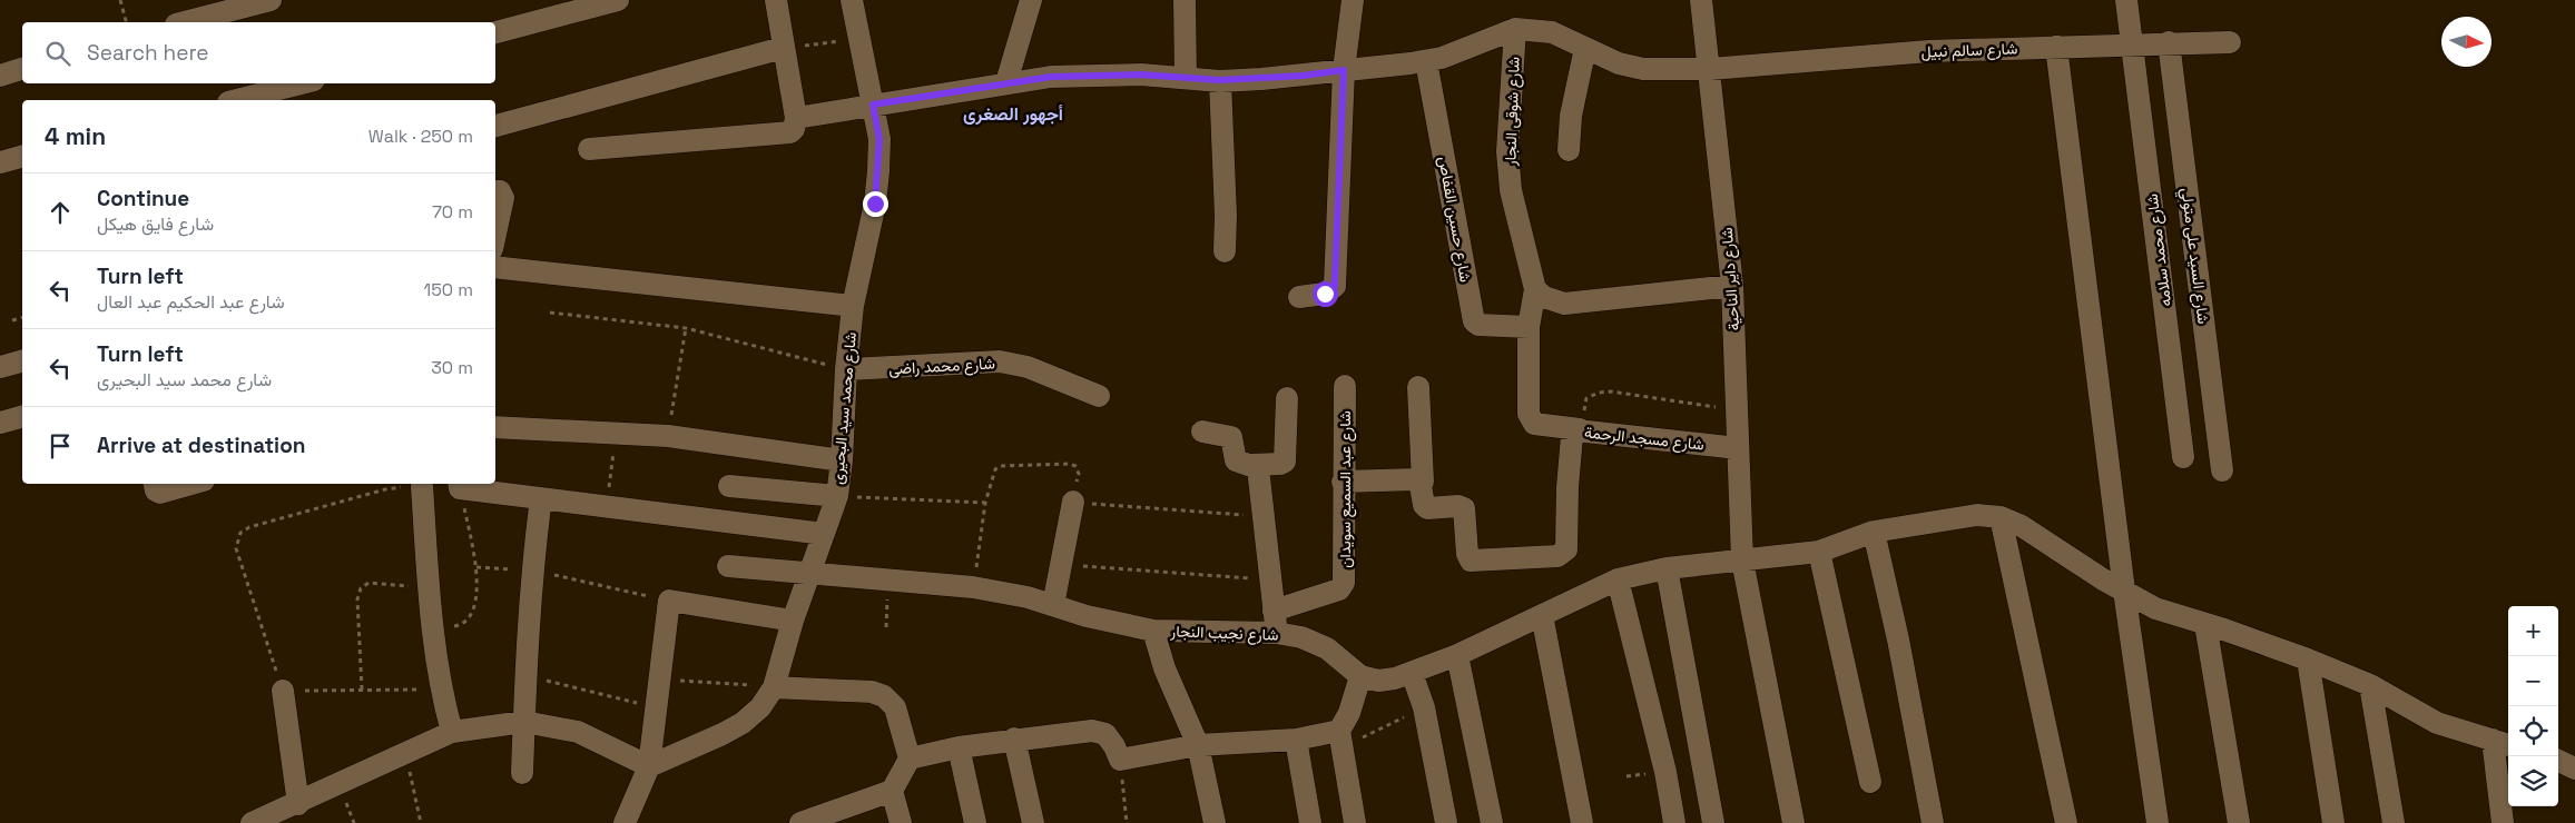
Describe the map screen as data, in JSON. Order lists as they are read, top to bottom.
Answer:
{
  "streets": {
    "street": [
      "شارع سالم نبيل",
      "شارع شوقى النجار",
      "شارع حسين القفاص",
      "شارع محمد سلامه",
      "شارع السيد على متولي",
      "شارع داير الناحية",
      "شارع محمد راضى",
      "شارع محمد سيد البحيرى",
      "شارع مسجد الرحمة",
      "شارع عبد السميع سويدان",
      "شارع نجيب النجار"
    ]
  },
  "crossings": [
    ["شارع سالم نبيل", "شارع شوقى النجار"],
    ["شارع سالم نبيل", "شارع محمد سلامه"],
    ["شارع سالم نبيل", "شارع السيد على متولي"],
    ["شارع سالم نبيل", "شارع داير الناحية"],
    ["شارع داير الناحية", "شارع مسجد الرحمة"],
    ["شارع محمد راضى", "شارع محمد سيد البحيرى"],
    ["شارع محمد سيد البحيرى", "شارع نجيب النجار"]
  ],
  "districts": ["أجهور الصغرى"],
  "north": "right",
  "page": {
    "search": "Search here",
    "heading": ["4 min", "Walk · 250 m"],
    "list": [
      ["Continue", "شارع فايق هيكل", "70 m"],
      ["Turn left", "شارع عبد الحكيم عبد العال", "150 m"],
      ["Turn left", "شارع محمد سيد البحيرى", "30 m"],
      "Arrive at destination"
    ],
    "map_buttons": ["+", "−"]
  }
}
